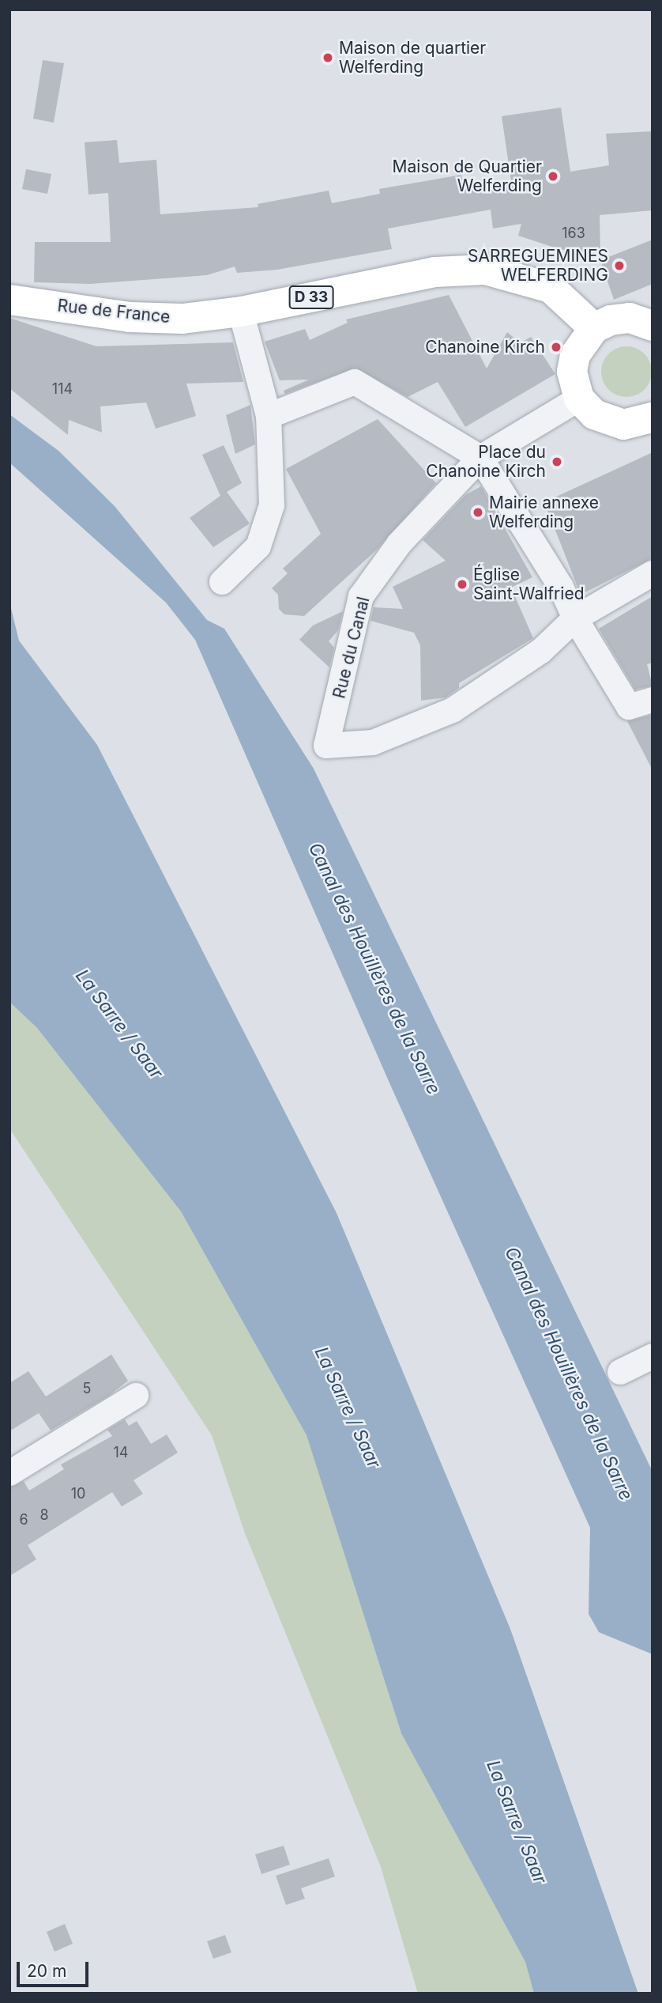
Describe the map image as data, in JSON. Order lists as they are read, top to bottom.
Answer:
{
  "streets": {
    "main road": ["D 33", "Rue de France"],
    "street": ["Rue du Canal"]
  },
  "water": ["Canal des Houillères de la Sarre", "La Sarre / Saar"],
  "places": [
    "Maison de quartier Welferding",
    "Maison de Quartier Welferding",
    "SARREGUEMINES WELFERDING",
    "Chanoine Kirch",
    "Place du Chanoine Kirch",
    "Mairie annexe Welferding",
    "Église Saint-Walfried"
  ],
  "house_numbers": [
    "163",
    "114",
    "5",
    "14",
    "10",
    "8",
    "6"
  ],
  "scale_bar": "20 m"
}
